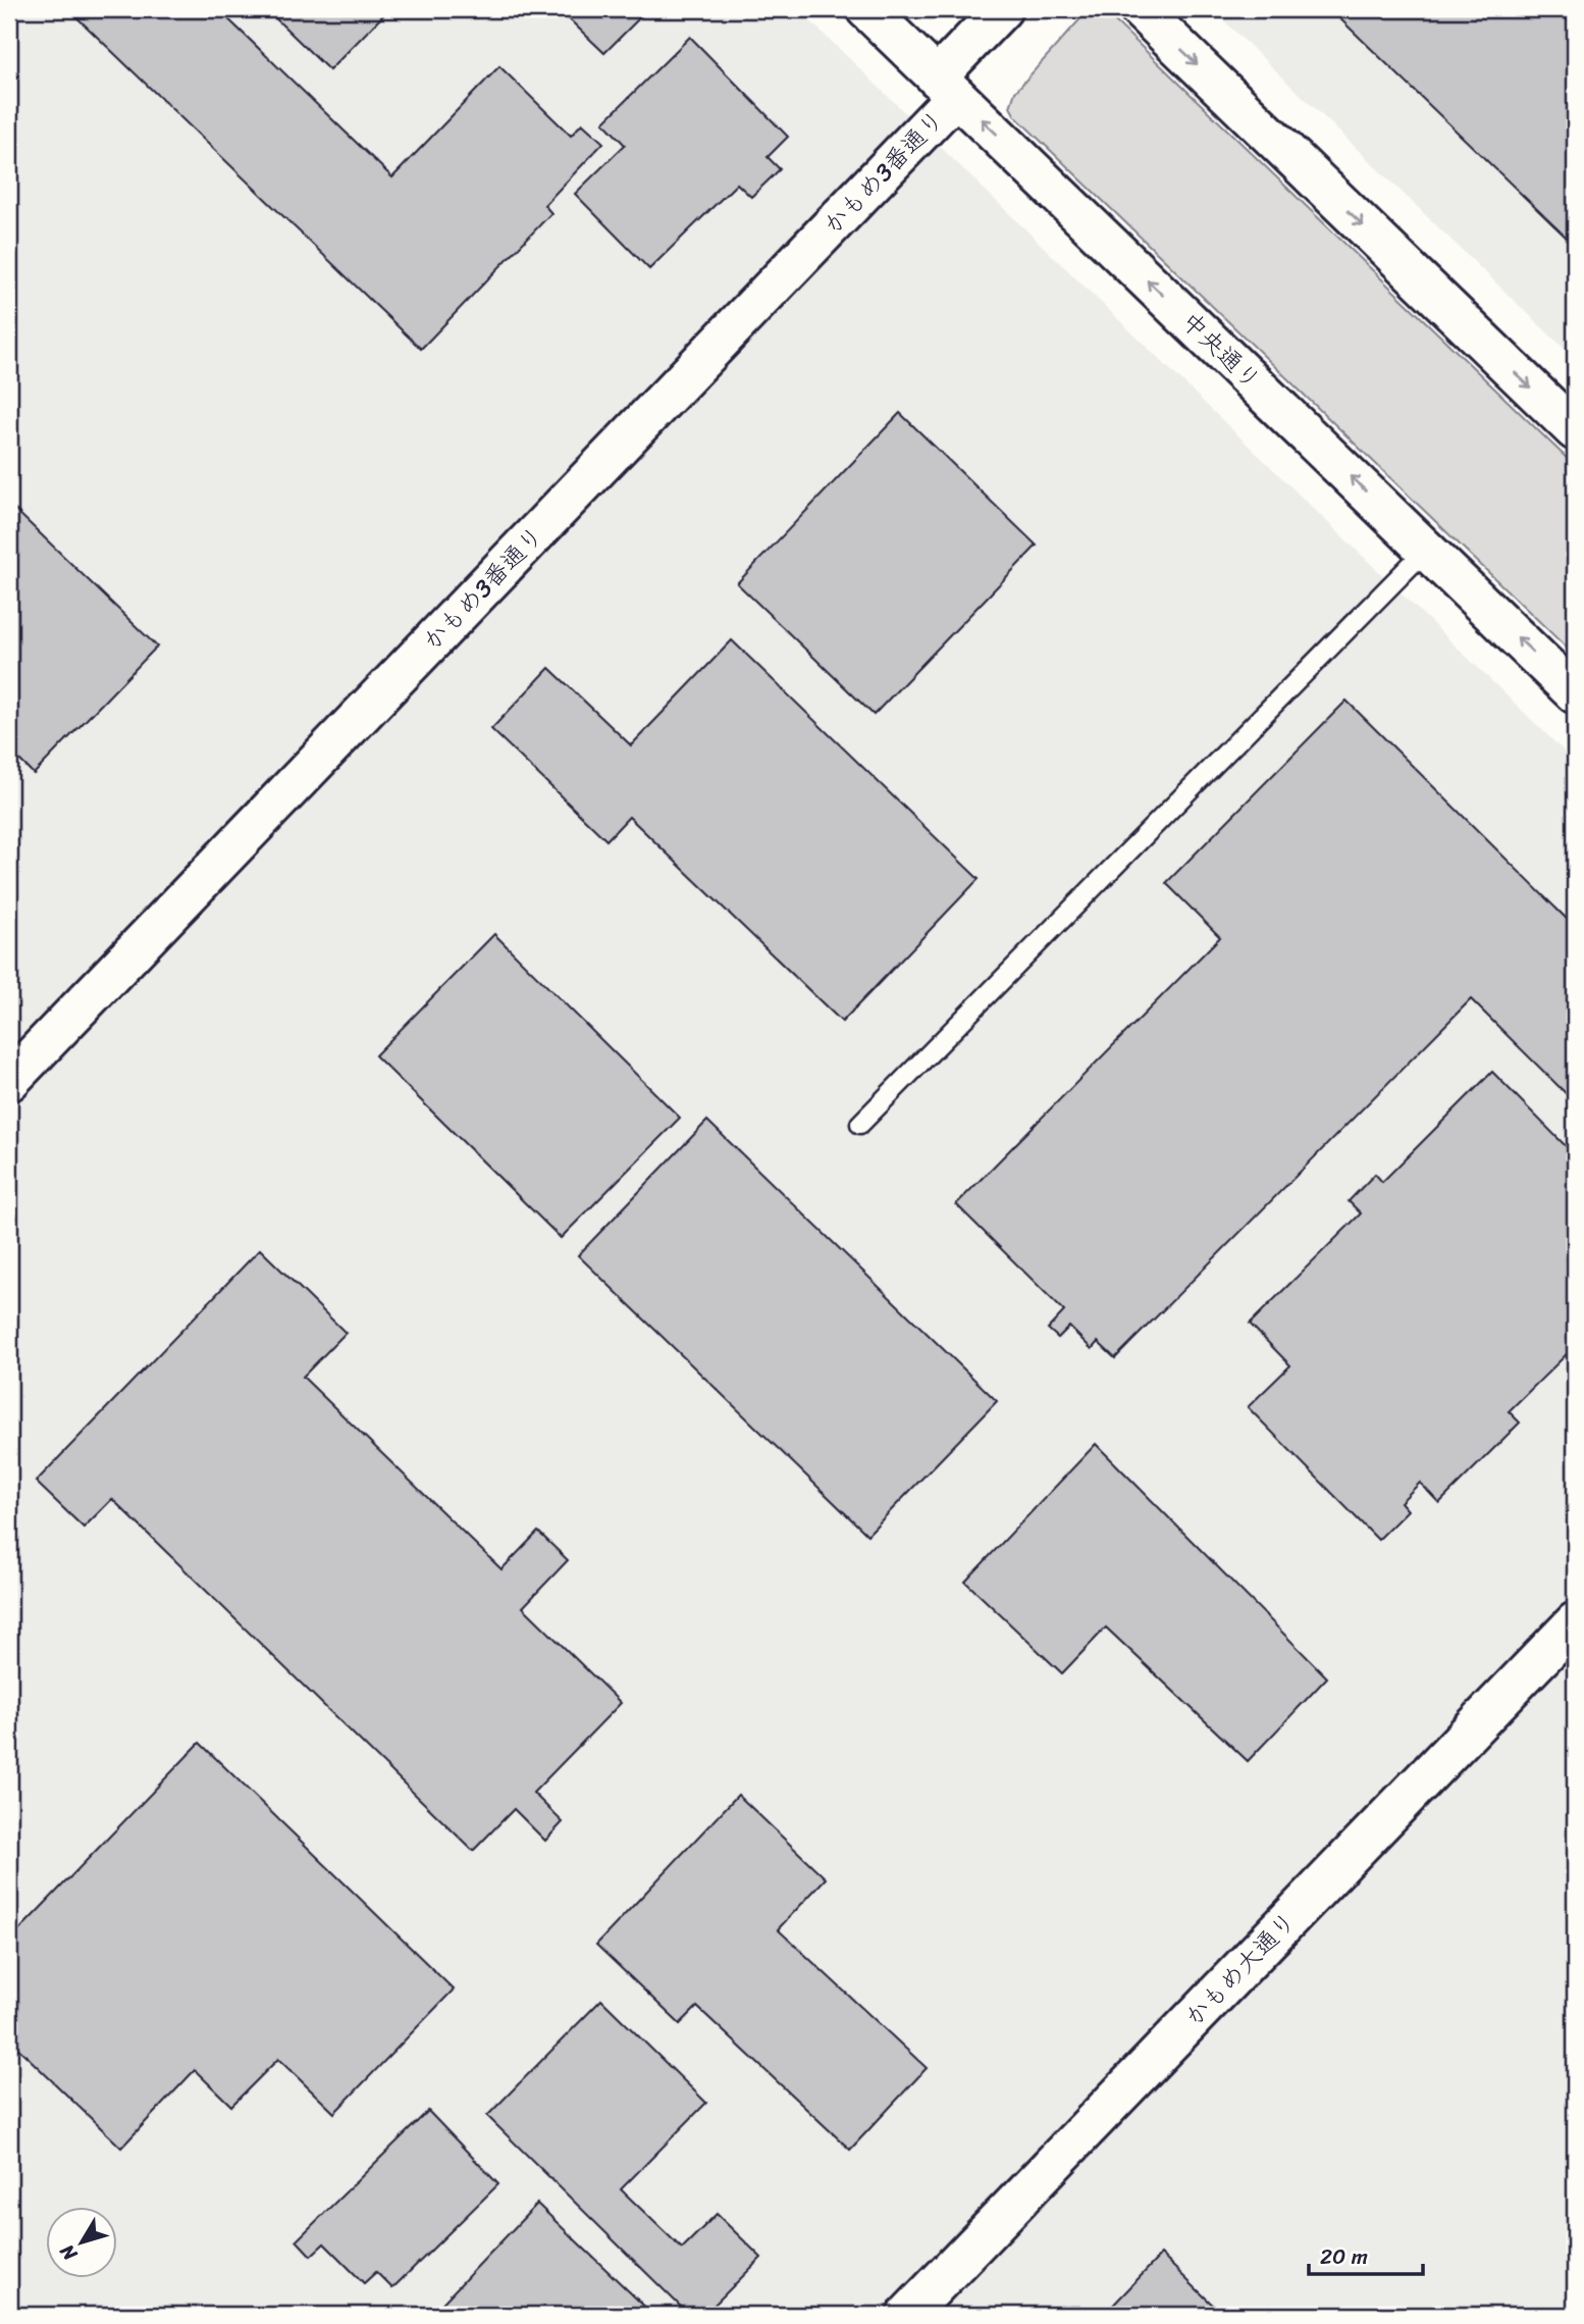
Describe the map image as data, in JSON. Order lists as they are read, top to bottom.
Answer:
{
  "streets": {
    "street": ["かもめ3番通り", "中央通り", "かもめ大通り"]
  },
  "crossings": [
    ["かもめ3番通り", "中央通り"]
  ],
  "scale_bar": "20 m",
  "north": "bottom left"
}
